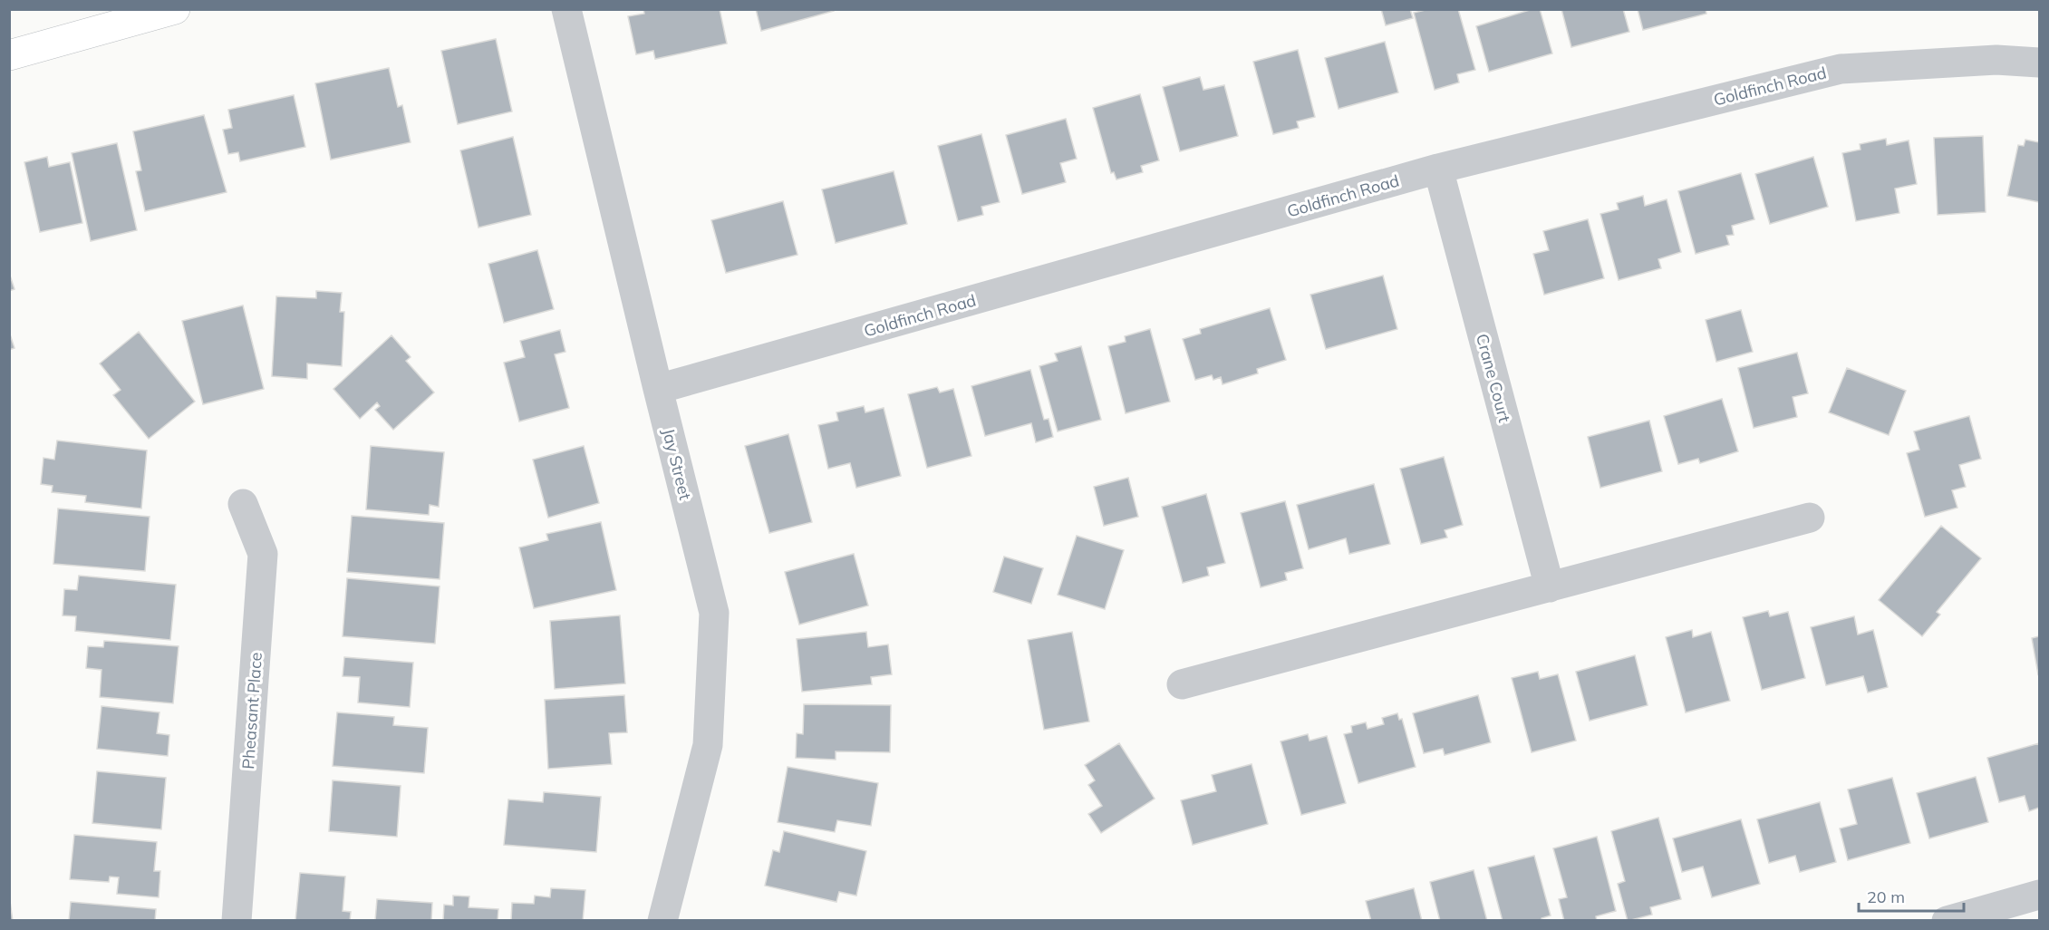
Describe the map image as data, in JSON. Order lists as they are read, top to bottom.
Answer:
{
  "streets": {
    "street": [
      "Goldfinch Road",
      "Crane Court",
      "Jay Street",
      "Pheasant Place"
    ]
  },
  "crossings": [
    ["Goldfinch Road", "Crane Court"],
    ["Goldfinch Road", "Jay Street"]
  ],
  "scale_bar": "20 m"
}
